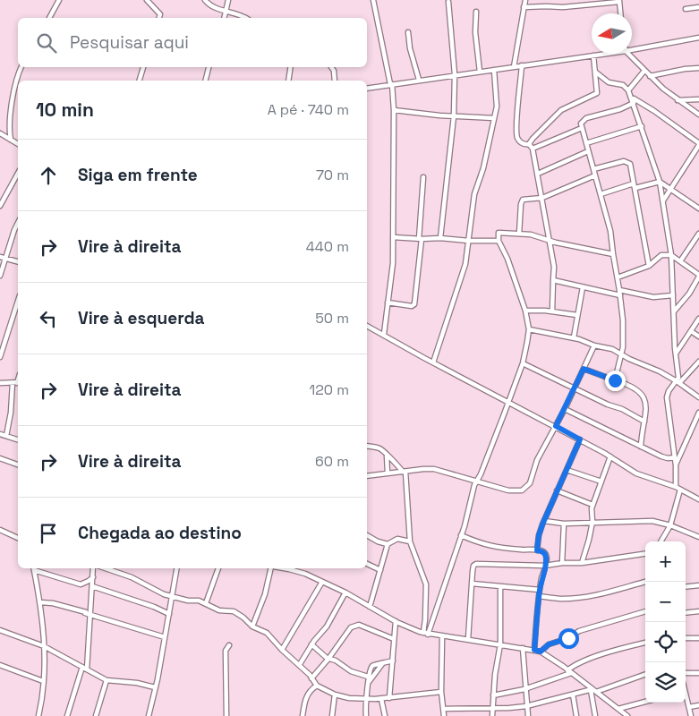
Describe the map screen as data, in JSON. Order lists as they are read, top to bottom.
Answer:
{
  "north": "left",
  "page": {
    "search": "Pesquisar aqui",
    "heading": ["10 min", "A pé · 740 m"],
    "list": [
      ["Siga em frente", "70 m"],
      ["Vire à direita", "440 m"],
      ["Vire à esquerda", "50 m"],
      ["Vire à direita", "120 m"],
      ["Vire à direita", "60 m"],
      "Chegada ao destino"
    ],
    "map_buttons": ["+", "−"]
  }
}
